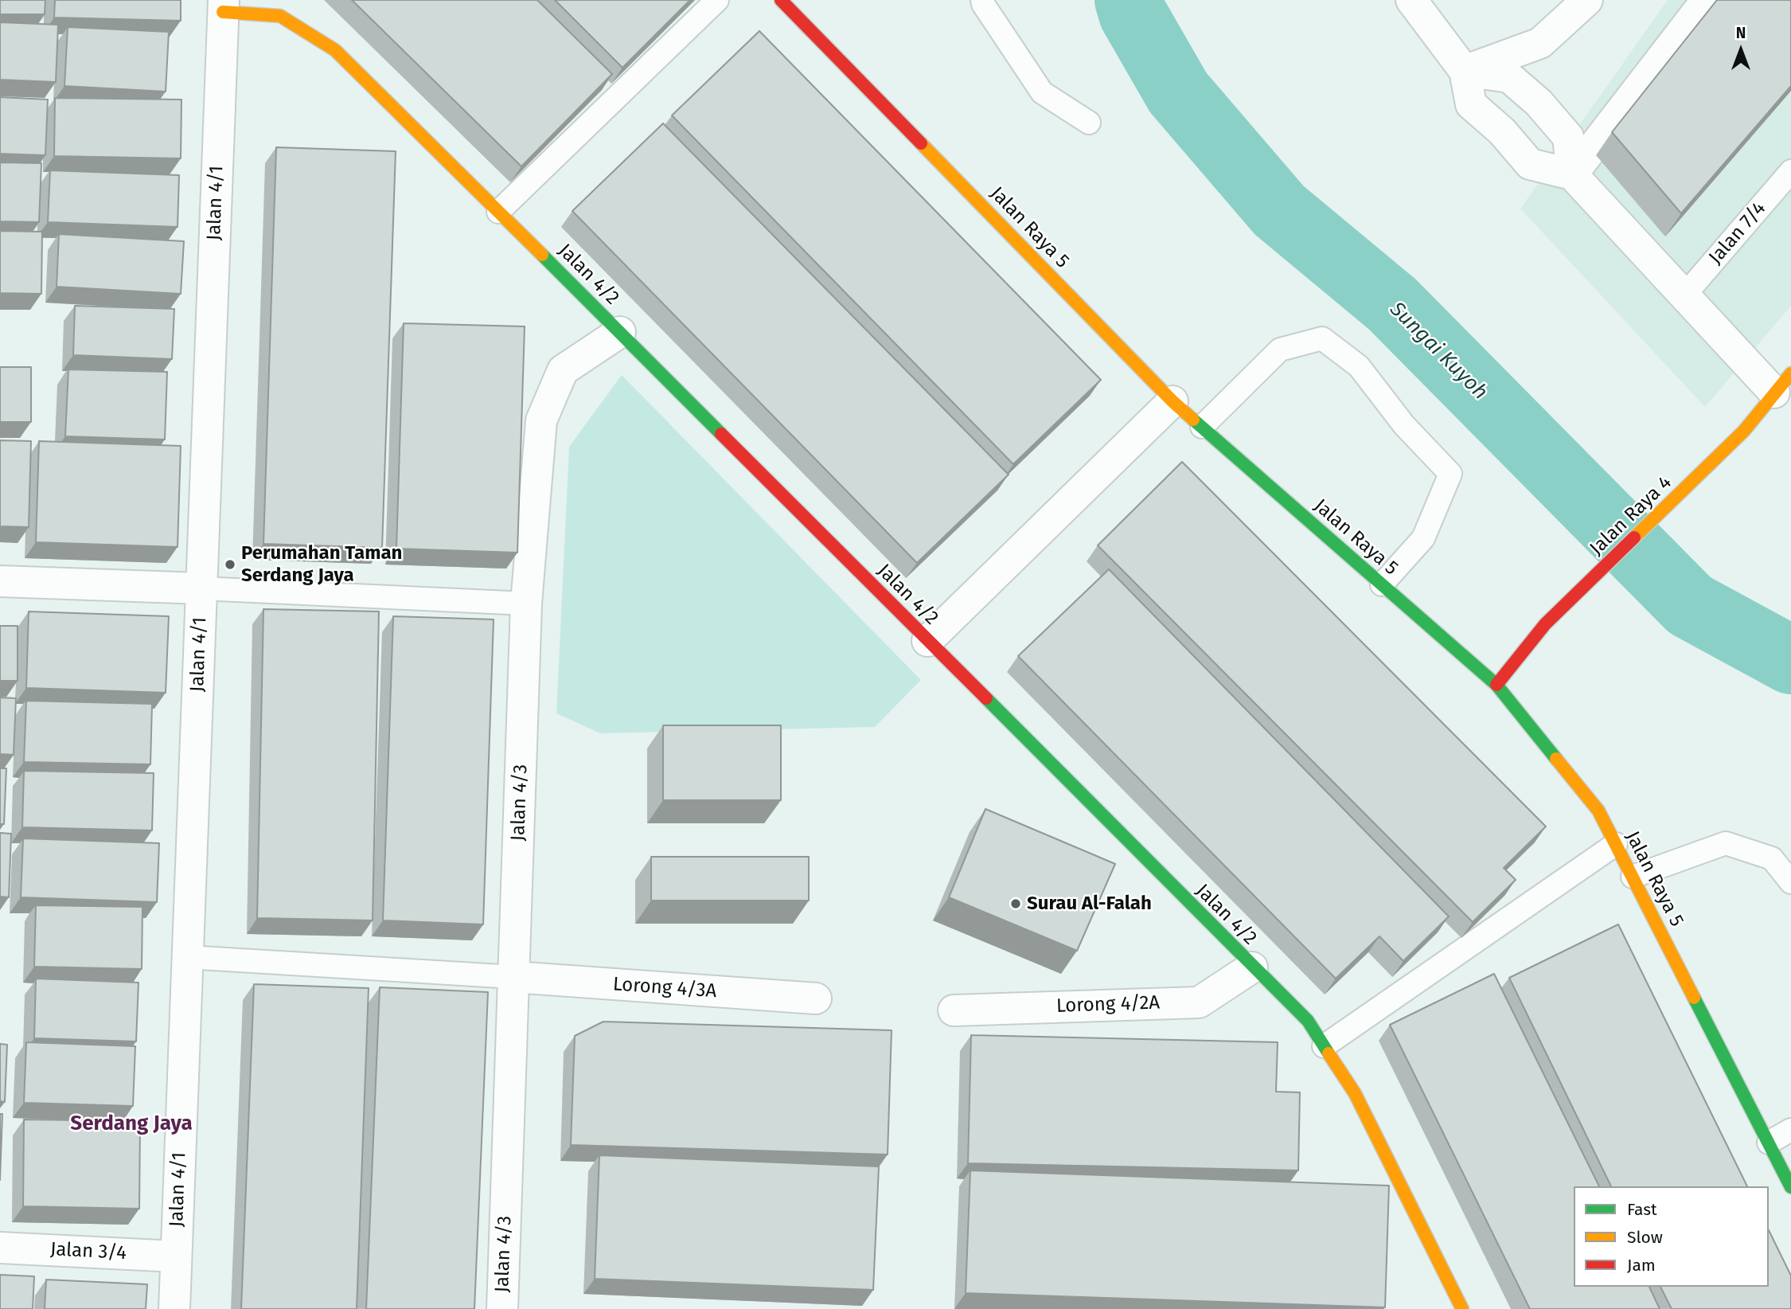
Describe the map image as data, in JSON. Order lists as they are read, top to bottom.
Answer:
{
  "streets": {
    "street": [
      "Jalan 4/1",
      "Jalan Raya 5",
      "Jalan 4/2",
      "Jalan Raya 4",
      "Jalan 4/3",
      "Lorong 4/3A",
      "Lorong 4/2A",
      "Jalan 3/4"
    ],
    "lane": ["Jalan 7/4"]
  },
  "crossings": [
    ["Jalan 4/1", "Jalan 4/2"],
    ["Jalan 4/1", "Jalan 3/4"],
    ["Jalan Raya 5", "Jalan Raya 4"],
    ["Jalan 4/2", "Jalan 4/3"],
    ["Jalan 4/2", "Lorong 4/2A"],
    ["Jalan 4/3", "Lorong 4/3A"]
  ],
  "districts": ["Serdang Jaya"],
  "water": ["Sungai Kuyoh"],
  "places": ["Perumahan Taman Serdang Jaya", "Surau Al-Falah"],
  "legend": ["Fast", "Slow", "Jam"],
  "north": "top"
}
